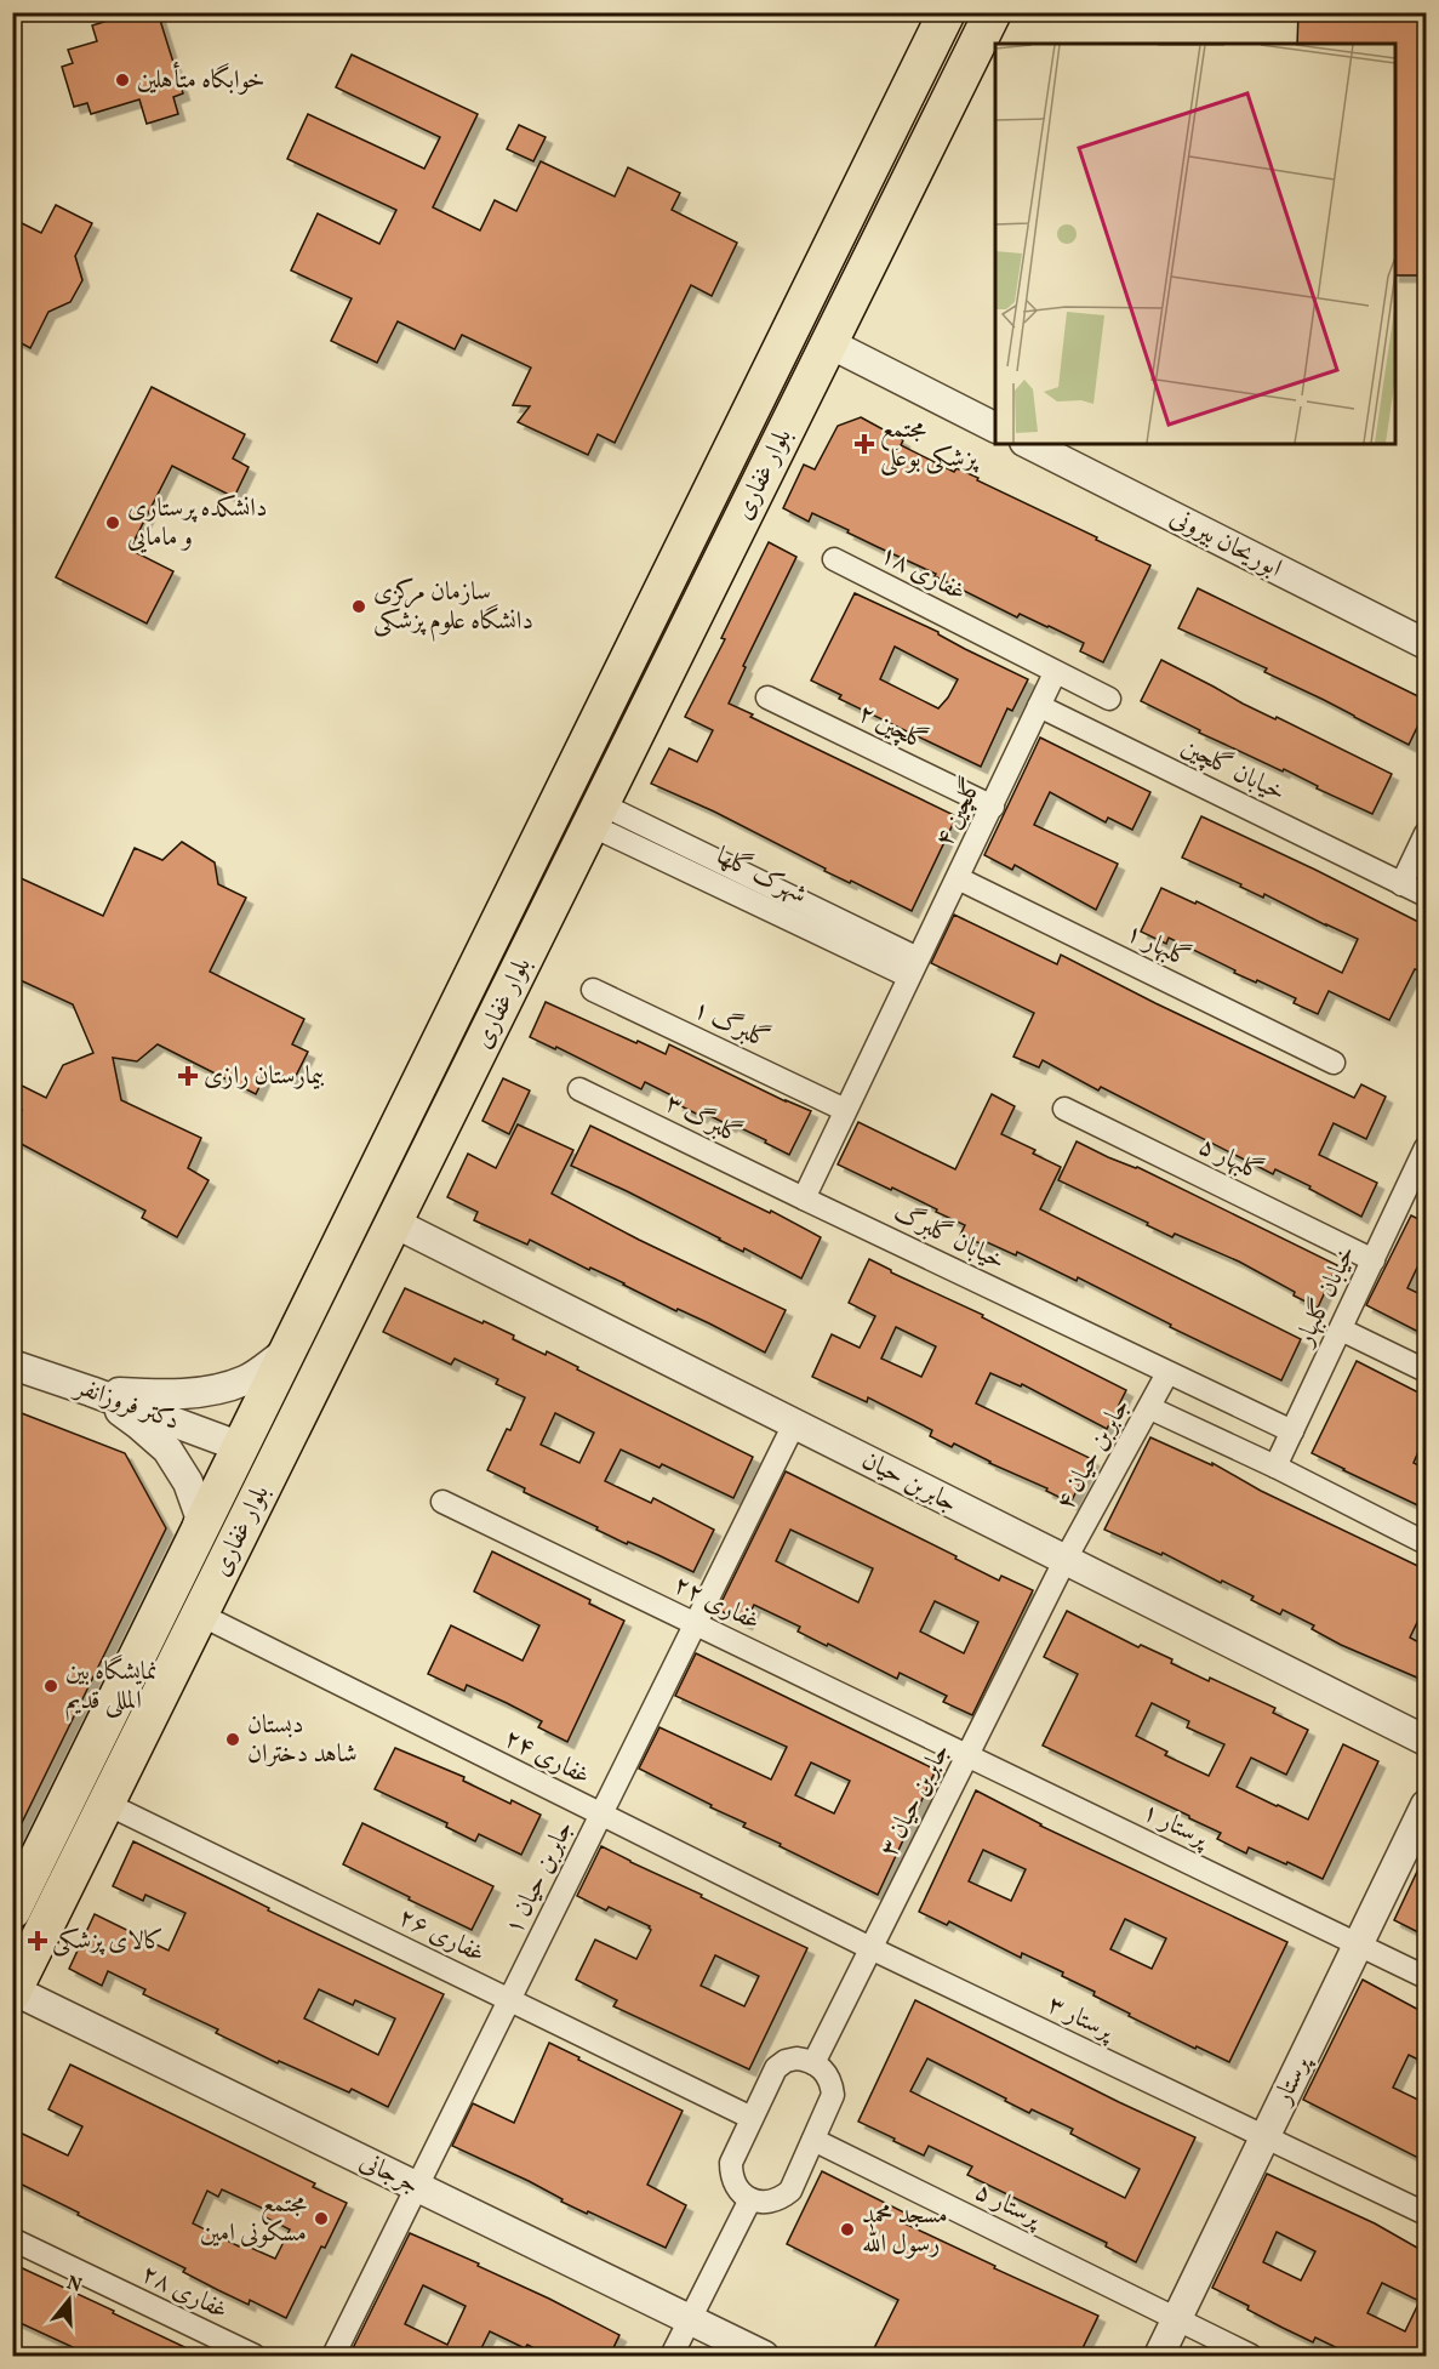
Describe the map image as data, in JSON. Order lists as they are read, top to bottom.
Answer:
{
  "streets": {
    "main road": ["بلوار غفاری"],
    "street": [
      "ابوریحان بیرونی",
      "غفاری ۱۸",
      "گلچین ۲",
      "خیابان گلچین",
      "گلچین ۴",
      "شهرک گلها",
      "گلبهار ۱",
      "گلبرگ ۱",
      "گلبرگ ۳",
      "گلبهار ۵",
      "خیابان گلبرگ",
      "خیابان گلبهار",
      "دکتر فروزانفر",
      "جابربن حیان ۴",
      "جابربن حیان",
      "غفاری ۲۲",
      "غفاری ۲۴",
      "جابربن حیان ۳",
      "پرستار ۱",
      "جابربن حیان ۱",
      "غفاری ۲۶",
      "پرستار ۳",
      "پرستار",
      "جرجانی",
      "پرستار ۵",
      "غفاری ۲۸"
    ]
  },
  "crossings": [
    ["بلوار غفاری", "شهرک گلها"],
    ["بلوار غفاری", "دکتر فروزانفر"],
    ["بلوار غفاری", "جابربن حیان"],
    ["بلوار غفاری", "غفاری ۲۴"],
    ["بلوار غفاری", "غفاری ۲۶"],
    ["بلوار غفاری", "جرجانی"],
    ["غفاری ۱۸", "گلچین ۴"],
    ["گلچین ۲", "گلچین ۴"],
    ["خیابان گلچین", "گلچین ۴"],
    ["گلچین ۴", "شهرک گلها"],
    ["گلچین ۴", "گلبهار ۱"],
    ["گلبرگ ۳", "خیابان گلبرگ"],
    ["گلبهار ۵", "خیابان گلبهار"],
    ["خیابان گلبرگ", "خیابان گلبهار"],
    ["خیابان گلبرگ", "جابربن حیان ۴"],
    ["جابربن حیان ۴", "جابربن حیان"],
    ["جابربن حیان ۴", "جابربن حیان ۳"],
    ["جابربن حیان", "جابربن حیان ۳"],
    ["جابربن حیان", "جابربن حیان ۱"],
    ["غفاری ۲۲", "جابربن حیان ۳"],
    ["غفاری ۲۲", "پرستار ۱"],
    ["غفاری ۲۲", "جابربن حیان ۱"],
    ["غفاری ۲۴", "جابربن حیان ۳"],
    ["غفاری ۲۴", "جابربن حیان ۱"],
    ["غفاری ۲۴", "پرستار ۳"],
    ["جابربن حیان ۳", "پرستار ۱"],
    ["جابربن حیان ۳", "پرستار ۳"],
    ["پرستار ۱", "پرستار"],
    ["جابربن حیان ۱", "غفاری ۲۶"],
    ["جابربن حیان ۱", "جرجانی"],
    ["پرستار ۳", "پرستار"],
    ["پرستار", "پرستار ۵"]
  ],
  "places": {
    "other": [
      "خوابگاه متأهلین",
      "دانشکده پرستاری و مامایی",
      "سازمان مرکزی دانشگاه علوم پزشکی",
      "نمایشگاه بین المللی قدیم",
      "دبستان شاهد دختران",
      "مجتمع مسکونی امین",
      "مسجد محمد رسول الله"
    ],
    "health": ["مجتمع پزشکی بوعلی", "بیمارستان رازی", "کالای پزشکی"]
  },
  "north": "top"
}
